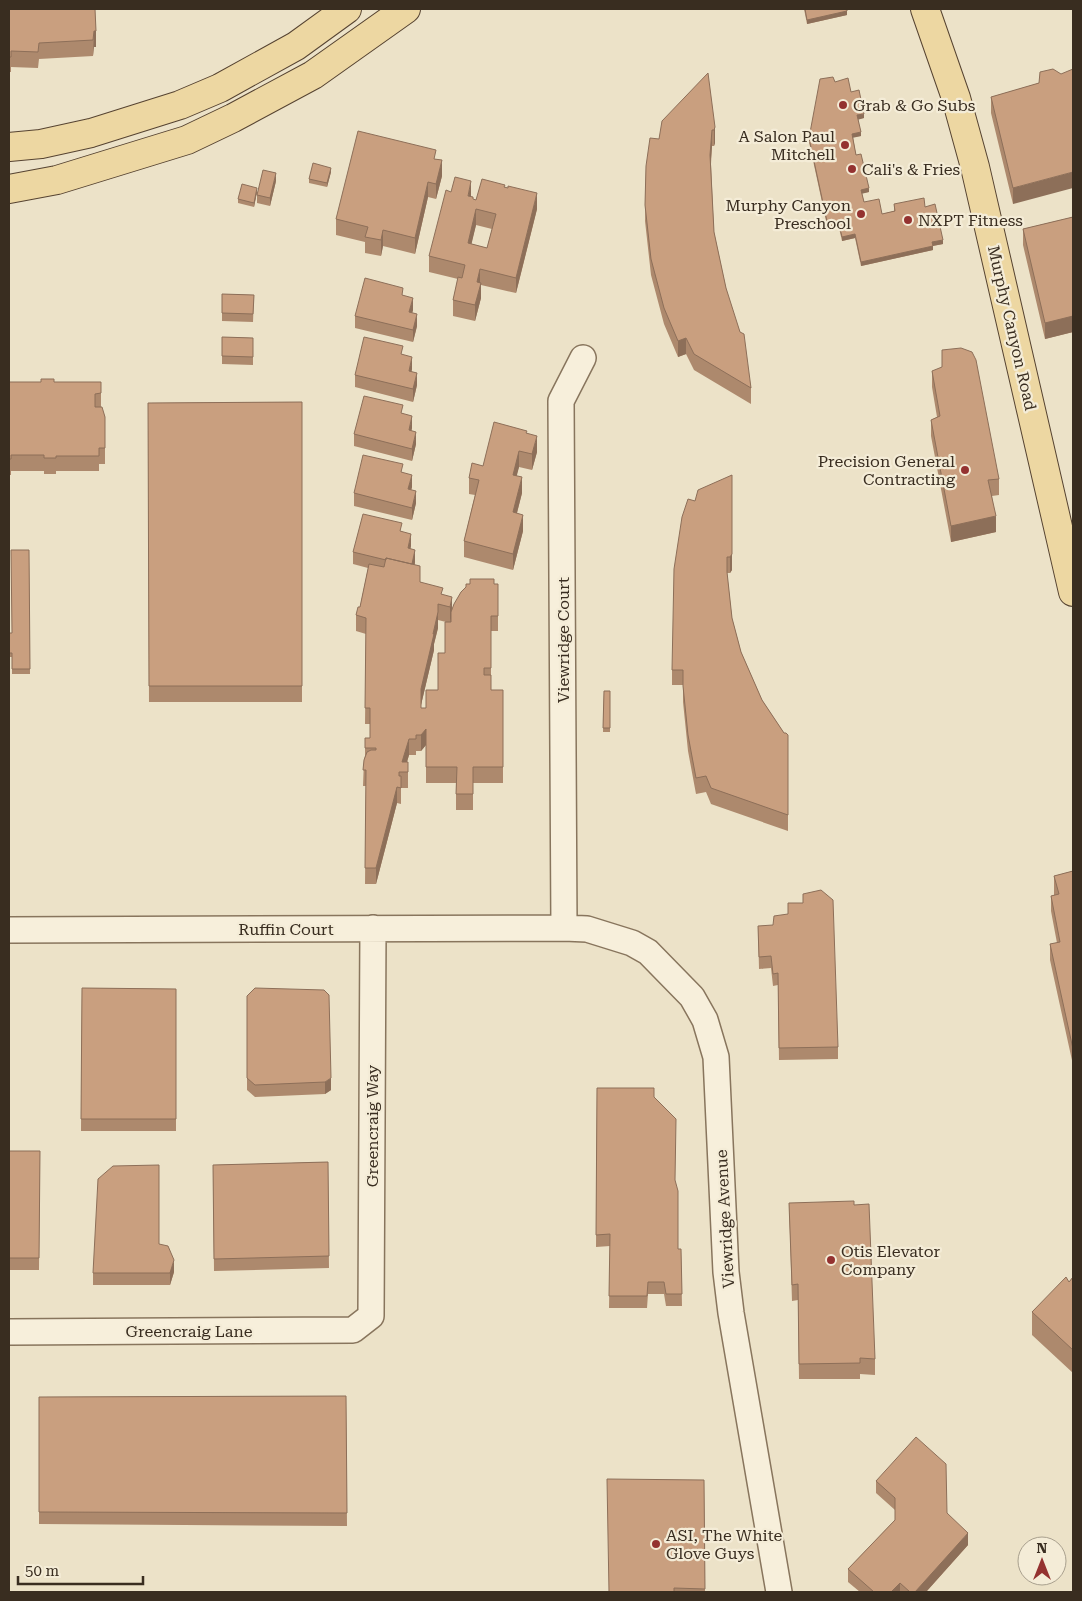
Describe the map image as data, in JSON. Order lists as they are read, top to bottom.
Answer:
{
  "streets": {
    "main road": ["Murphy Canyon Road"],
    "street": [
      "Viewridge Court",
      "Ruffin Court",
      "Greencraig Way",
      "Viewridge Avenue",
      "Greencraig Lane"
    ]
  },
  "crossings": [
    ["Viewridge Court", "Ruffin Court"],
    ["Viewridge Court", "Viewridge Avenue"],
    ["Ruffin Court", "Greencraig Way"],
    ["Ruffin Court", "Viewridge Avenue"],
    ["Greencraig Way", "Greencraig Lane"]
  ],
  "places": [
    "Grab & Go Subs",
    "A Salon Paul Mitchell",
    "Cali's & Fries",
    "Murphy Canyon Preschool",
    "NXPT Fitness",
    "Precision General Contracting",
    "Otis Elevator Company",
    "ASI, The White Glove Guys"
  ],
  "scale_bar": "50 m",
  "north": "top"
}
